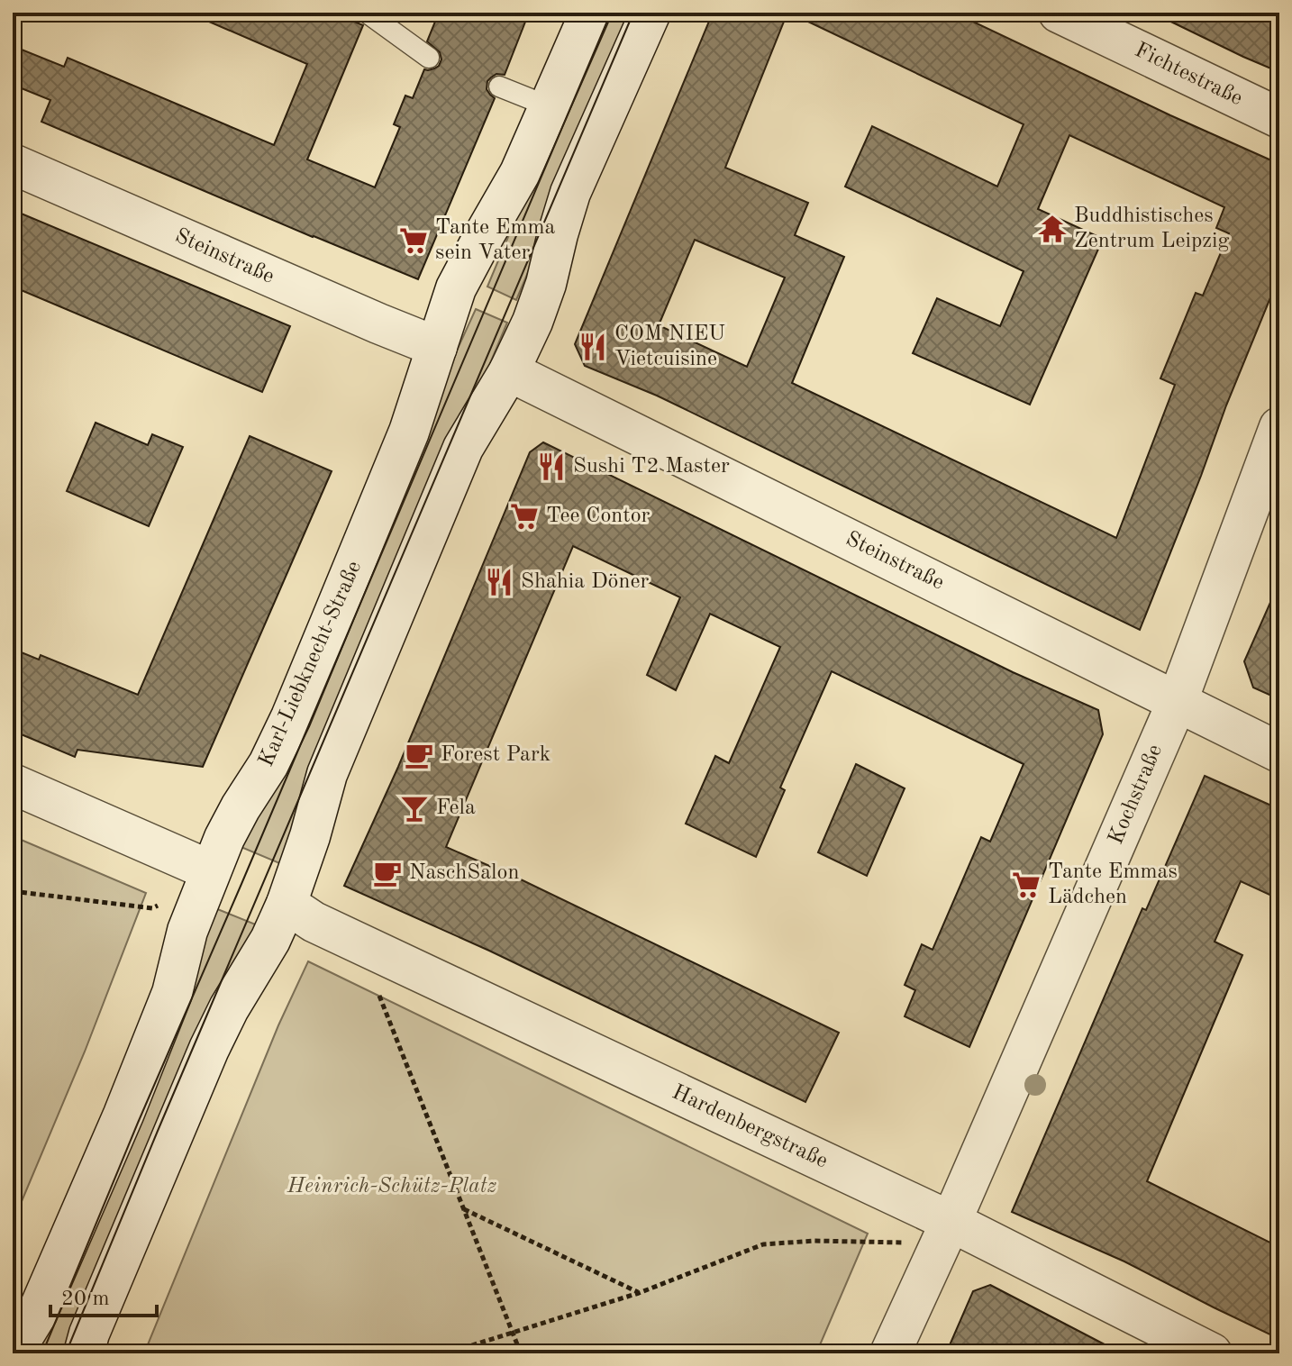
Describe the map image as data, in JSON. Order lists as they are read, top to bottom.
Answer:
{
  "streets": {
    "street": [
      "Fichtestraße",
      "Steinstraße",
      "Karl-Liebknecht-Straße",
      "Kochstraße",
      "Hardenbergstraße"
    ]
  },
  "crossings": [
    ["Steinstraße", "Karl-Liebknecht-Straße"],
    ["Steinstraße", "Kochstraße"],
    ["Kochstraße", "Hardenbergstraße"]
  ],
  "parks": ["Heinrich-Schütz-Platz"],
  "places": {
    "temple": ["Buddhistisches Zentrum Leipzig"],
    "supermarket": ["Tante Emma sein Vater", "Tee Contor", "Tante Emmas Lädchen"],
    "restaurant": ["COM NIEU Vietcuisine", "Sushi T2 Master", "Shahia Döner"],
    "cafe": ["Forest Park", "NaschSalon"],
    "bar": ["Fela"]
  },
  "scale_bar": "20 m"
}
